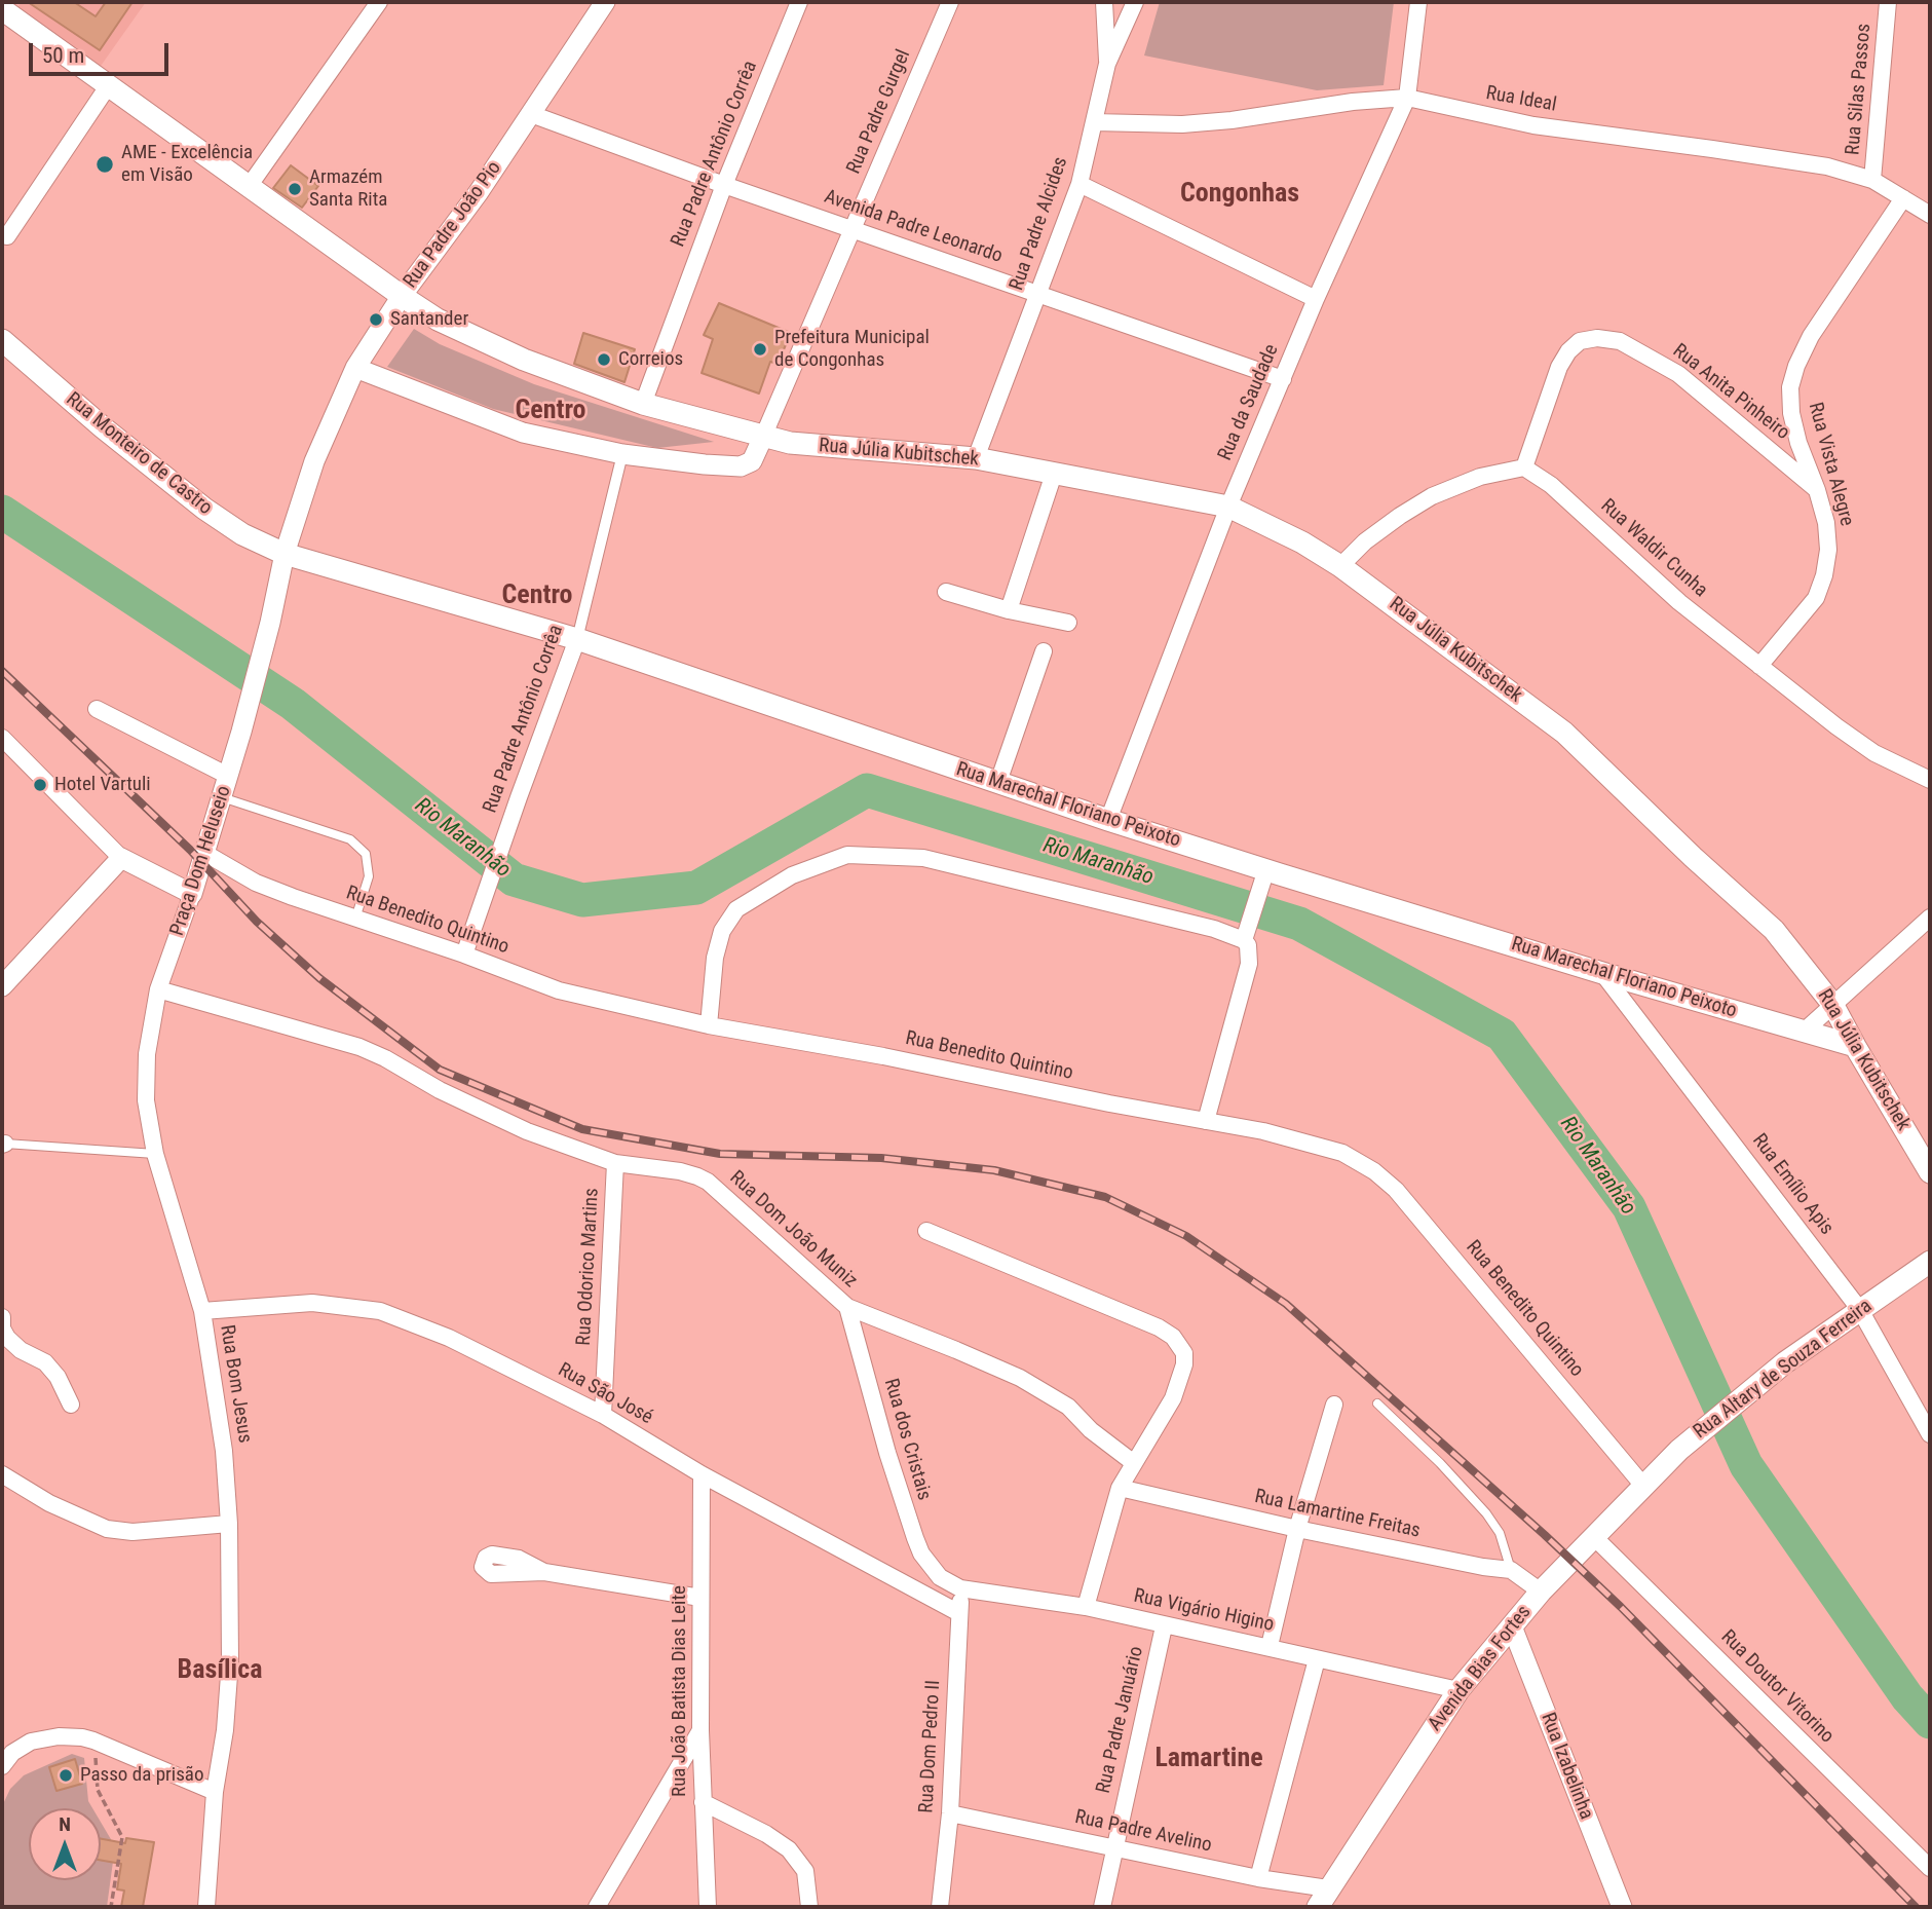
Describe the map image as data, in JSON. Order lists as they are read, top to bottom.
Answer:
{
  "streets": {
    "main road": [
      "Rua Júlia Kubitschek",
      "Rua Monteiro de Castro",
      "Rua Marechal Floriano Peixoto",
      "Rua Altary de Souza Ferreira",
      "Avenida Bias Fortes"
    ],
    "street": [
      "Rua Silas Passos",
      "Rua Ideal",
      "Rua Padre Gurgel",
      "Rua Padre Antônio Corrêa",
      "Rua Padre Alcides",
      "Rua Padre João Pio",
      "Avenida Padre Leonardo",
      "Rua Anita Pinheiro",
      "Rua da Saudade",
      "Rua Vista Alegre",
      "Rua Waldir Cunha",
      "Praça Dom Heluseio",
      "Rua Benedito Quintino",
      "Rua Emílio Apis",
      "Rua Dom João Muniz",
      "Rua Odorico Martins",
      "Rua Bom Jesus",
      "Rua São José",
      "Rua dos Cristais",
      "Rua Lamartine Freitas",
      "Rua Vigário Higino",
      "Rua Doutor Vitorino",
      "Rua João Batista Dias Leite",
      "Rua Padre Januário",
      "Rua Dom Pedro II",
      "Rua Izabelinha",
      "Rua Padre Avelino"
    ]
  },
  "crossings": [
    ["Rua Silas Passos", "Rua Ideal"],
    ["Rua Ideal", "Rua Padre Alcides"],
    ["Rua Ideal", "Rua da Saudade"],
    ["Rua Ideal", "Rua Vista Alegre"],
    ["Rua Padre Gurgel", "Avenida Padre Leonardo"],
    ["Rua Padre Gurgel", "Rua Júlia Kubitschek"],
    ["Rua Padre Antônio Corrêa", "Avenida Padre Leonardo"],
    ["Rua Padre Antônio Corrêa", "Rua Júlia Kubitschek"],
    ["Rua Padre Antônio Corrêa", "Rua Marechal Floriano Peixoto"],
    ["Rua Padre Antônio Corrêa", "Rua Benedito Quintino"],
    ["Rua Padre Alcides", "Avenida Padre Leonardo"],
    ["Rua Padre Alcides", "Rua Júlia Kubitschek"],
    ["Rua Padre João Pio", "Avenida Padre Leonardo"],
    ["Rua Padre João Pio", "Rua Júlia Kubitschek"],
    ["Rua Padre João Pio", "Rua Monteiro de Castro"],
    ["Rua Padre João Pio", "Rua Marechal Floriano Peixoto"],
    ["Rua Padre João Pio", "Praça Dom Heluseio"],
    ["Avenida Padre Leonardo", "Rua da Saudade"],
    ["Rua Anita Pinheiro", "Rua Vista Alegre"],
    ["Rua Anita Pinheiro", "Rua Waldir Cunha"],
    ["Rua da Saudade", "Rua Júlia Kubitschek"],
    ["Rua da Saudade", "Rua Marechal Floriano Peixoto"],
    ["Rua Júlia Kubitschek", "Rua Marechal Floriano Peixoto"],
    ["Rua Monteiro de Castro", "Rua Marechal Floriano Peixoto"],
    ["Rua Vista Alegre", "Rua Waldir Cunha"],
    ["Rua Marechal Floriano Peixoto", "Rua Emílio Apis"],
    ["Praça Dom Heluseio", "Rua Benedito Quintino"],
    ["Praça Dom Heluseio", "Rua Dom João Muniz"],
    ["Praça Dom Heluseio", "Rua Bom Jesus"],
    ["Rua Benedito Quintino", "Rua Altary de Souza Ferreira"],
    ["Rua Benedito Quintino", "Avenida Bias Fortes"],
    ["Rua Emílio Apis", "Rua Altary de Souza Ferreira"],
    ["Rua Dom João Muniz", "Rua Odorico Martins"],
    ["Rua Dom João Muniz", "Rua Bom Jesus"],
    ["Rua Dom João Muniz", "Rua dos Cristais"],
    ["Rua Odorico Martins", "Rua São José"],
    ["Rua Altary de Souza Ferreira", "Avenida Bias Fortes"],
    ["Rua Bom Jesus", "Rua São José"],
    ["Rua São José", "Rua João Batista Dias Leite"],
    ["Rua São José", "Rua Dom Pedro II"],
    ["Rua dos Cristais", "Rua Vigário Higino"],
    ["Rua Lamartine Freitas", "Avenida Bias Fortes"],
    ["Rua Vigário Higino", "Avenida Bias Fortes"],
    ["Rua Vigário Higino", "Rua Padre Januário"],
    ["Rua Vigário Higino", "Rua Dom Pedro II"],
    ["Avenida Bias Fortes", "Rua Doutor Vitorino"],
    ["Avenida Bias Fortes", "Rua Izabelinha"],
    ["Avenida Bias Fortes", "Rua Padre Avelino"],
    ["Rua Padre Januário", "Rua Padre Avelino"],
    ["Rua Dom Pedro II", "Rua Padre Avelino"]
  ],
  "districts": [
    "Congonhas",
    "Centro",
    "Centro",
    "Basílica",
    "Lamartine"
  ],
  "water": ["Rio Maranhão"],
  "places": [
    "AME - Excelência em Visão",
    "Armazém Santa Rita",
    "Santander",
    "Prefeitura Municipal de Congonhas",
    "Correios",
    "Hotel Vartuli",
    "Passo da prisão"
  ],
  "scale_bar": "50 m",
  "north": "top"
}
